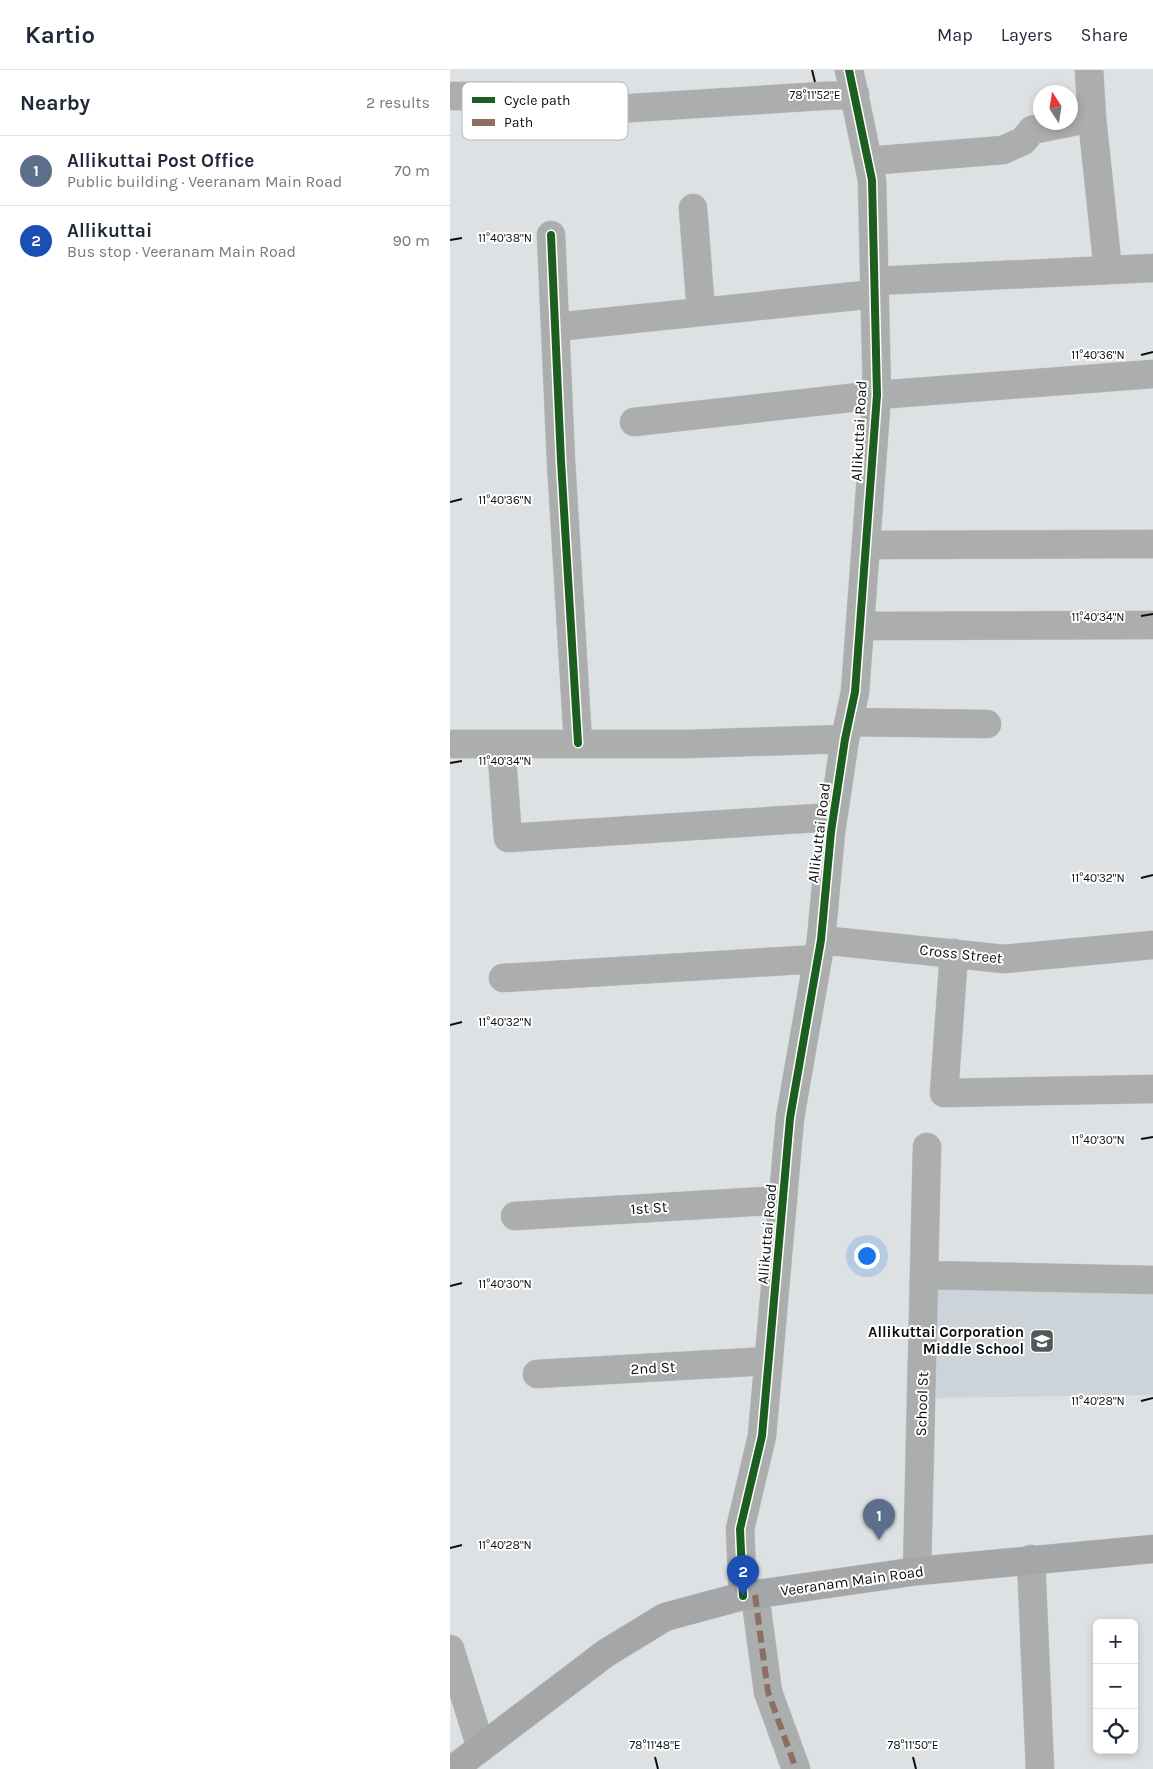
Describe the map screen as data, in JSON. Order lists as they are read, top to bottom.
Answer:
{
  "streets": {
    "main road": ["Veeranam Main Road"],
    "street": [
      "Allikuttai Road",
      "Cross Street",
      "1st St",
      "2nd St",
      "School St"
    ]
  },
  "crossings": [
    ["Allikuttai Road", "Cross Street"],
    ["Allikuttai Road", "1st St"],
    ["Allikuttai Road", "2nd St"],
    ["Allikuttai Road", "Veeranam Main Road"],
    ["School St", "Veeranam Main Road"]
  ],
  "places": {
    "school or university": ["Allikuttai Corporation Middle School"]
  },
  "legend": ["Cycle path", "Path"],
  "north": "top",
  "page": {
    "header": "Kartio",
    "nav": ["Map", "Layers", "Share"],
    "heading": ["Nearby", "2 results"],
    "list": [
      {
        "mark": "1",
        "name": "Allikuttai Post Office",
        "note": "Public building · Veeranam Main Road",
        "value": "70 m"
      },
      {
        "mark": "2",
        "name": "Allikuttai",
        "note": "Bus stop · Veeranam Main Road",
        "value": "90 m"
      }
    ],
    "pins": ["1", "2"],
    "map_buttons": ["+", "−"]
  },
  "coordinates": [
    "78°11'52\"E",
    "11°40'38\"N",
    "11°40'36\"N",
    "11°40'34\"N",
    "11°40'32\"N",
    "11°40'30\"N",
    "11°40'28\"N",
    "78°11'48\"E",
    "78°11'50\"E"
  ]
}
